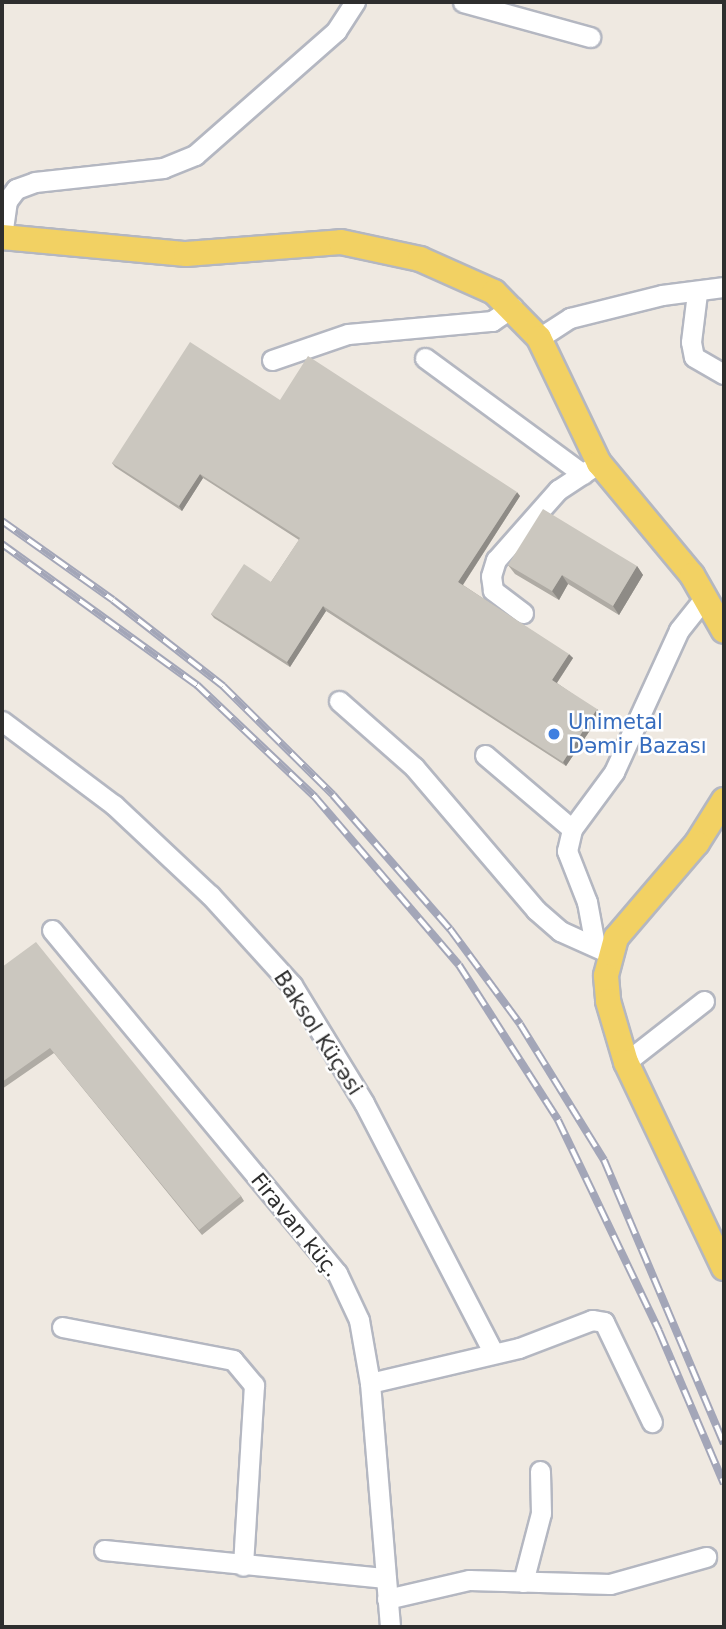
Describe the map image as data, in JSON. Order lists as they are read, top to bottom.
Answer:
{
  "streets": {
    "street": ["Baksol Küçəsi", "Firavan küç."]
  },
  "places": ["Unimetal Dəmir Bazası"]
}
